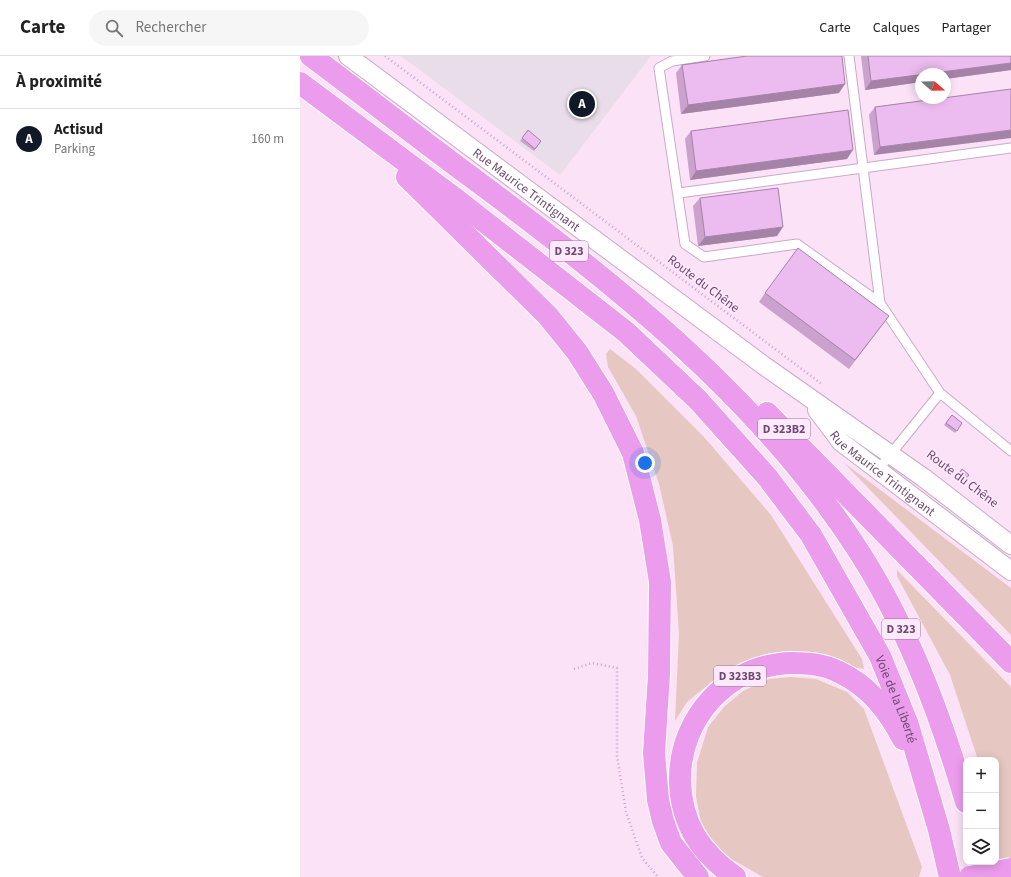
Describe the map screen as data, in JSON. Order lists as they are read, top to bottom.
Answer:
{
  "streets": {
    "highway": [
      "D 323",
      "D 323B2",
      "D 323B3",
      "Voie de la Liberté"
    ],
    "street": ["Rue Maurice Trintignant"],
    "path": ["Route du Chêne"]
  },
  "crossings": [
    ["D 323", "D 323B2"],
    ["D 323", "Voie de la Liberté"],
    ["D 323B3", "Voie de la Liberté"]
  ],
  "north": "right",
  "page": {
    "header": "Carte",
    "search": "Rechercher",
    "nav": ["Carte", "Calques", "Partager"],
    "heading": "À proximité",
    "pins": "A",
    "list": [
      {
        "mark": "A",
        "name": "Actisud",
        "note": "Parking",
        "value": "160 m"
      }
    ],
    "map_buttons": ["+", "−"]
  }
}
